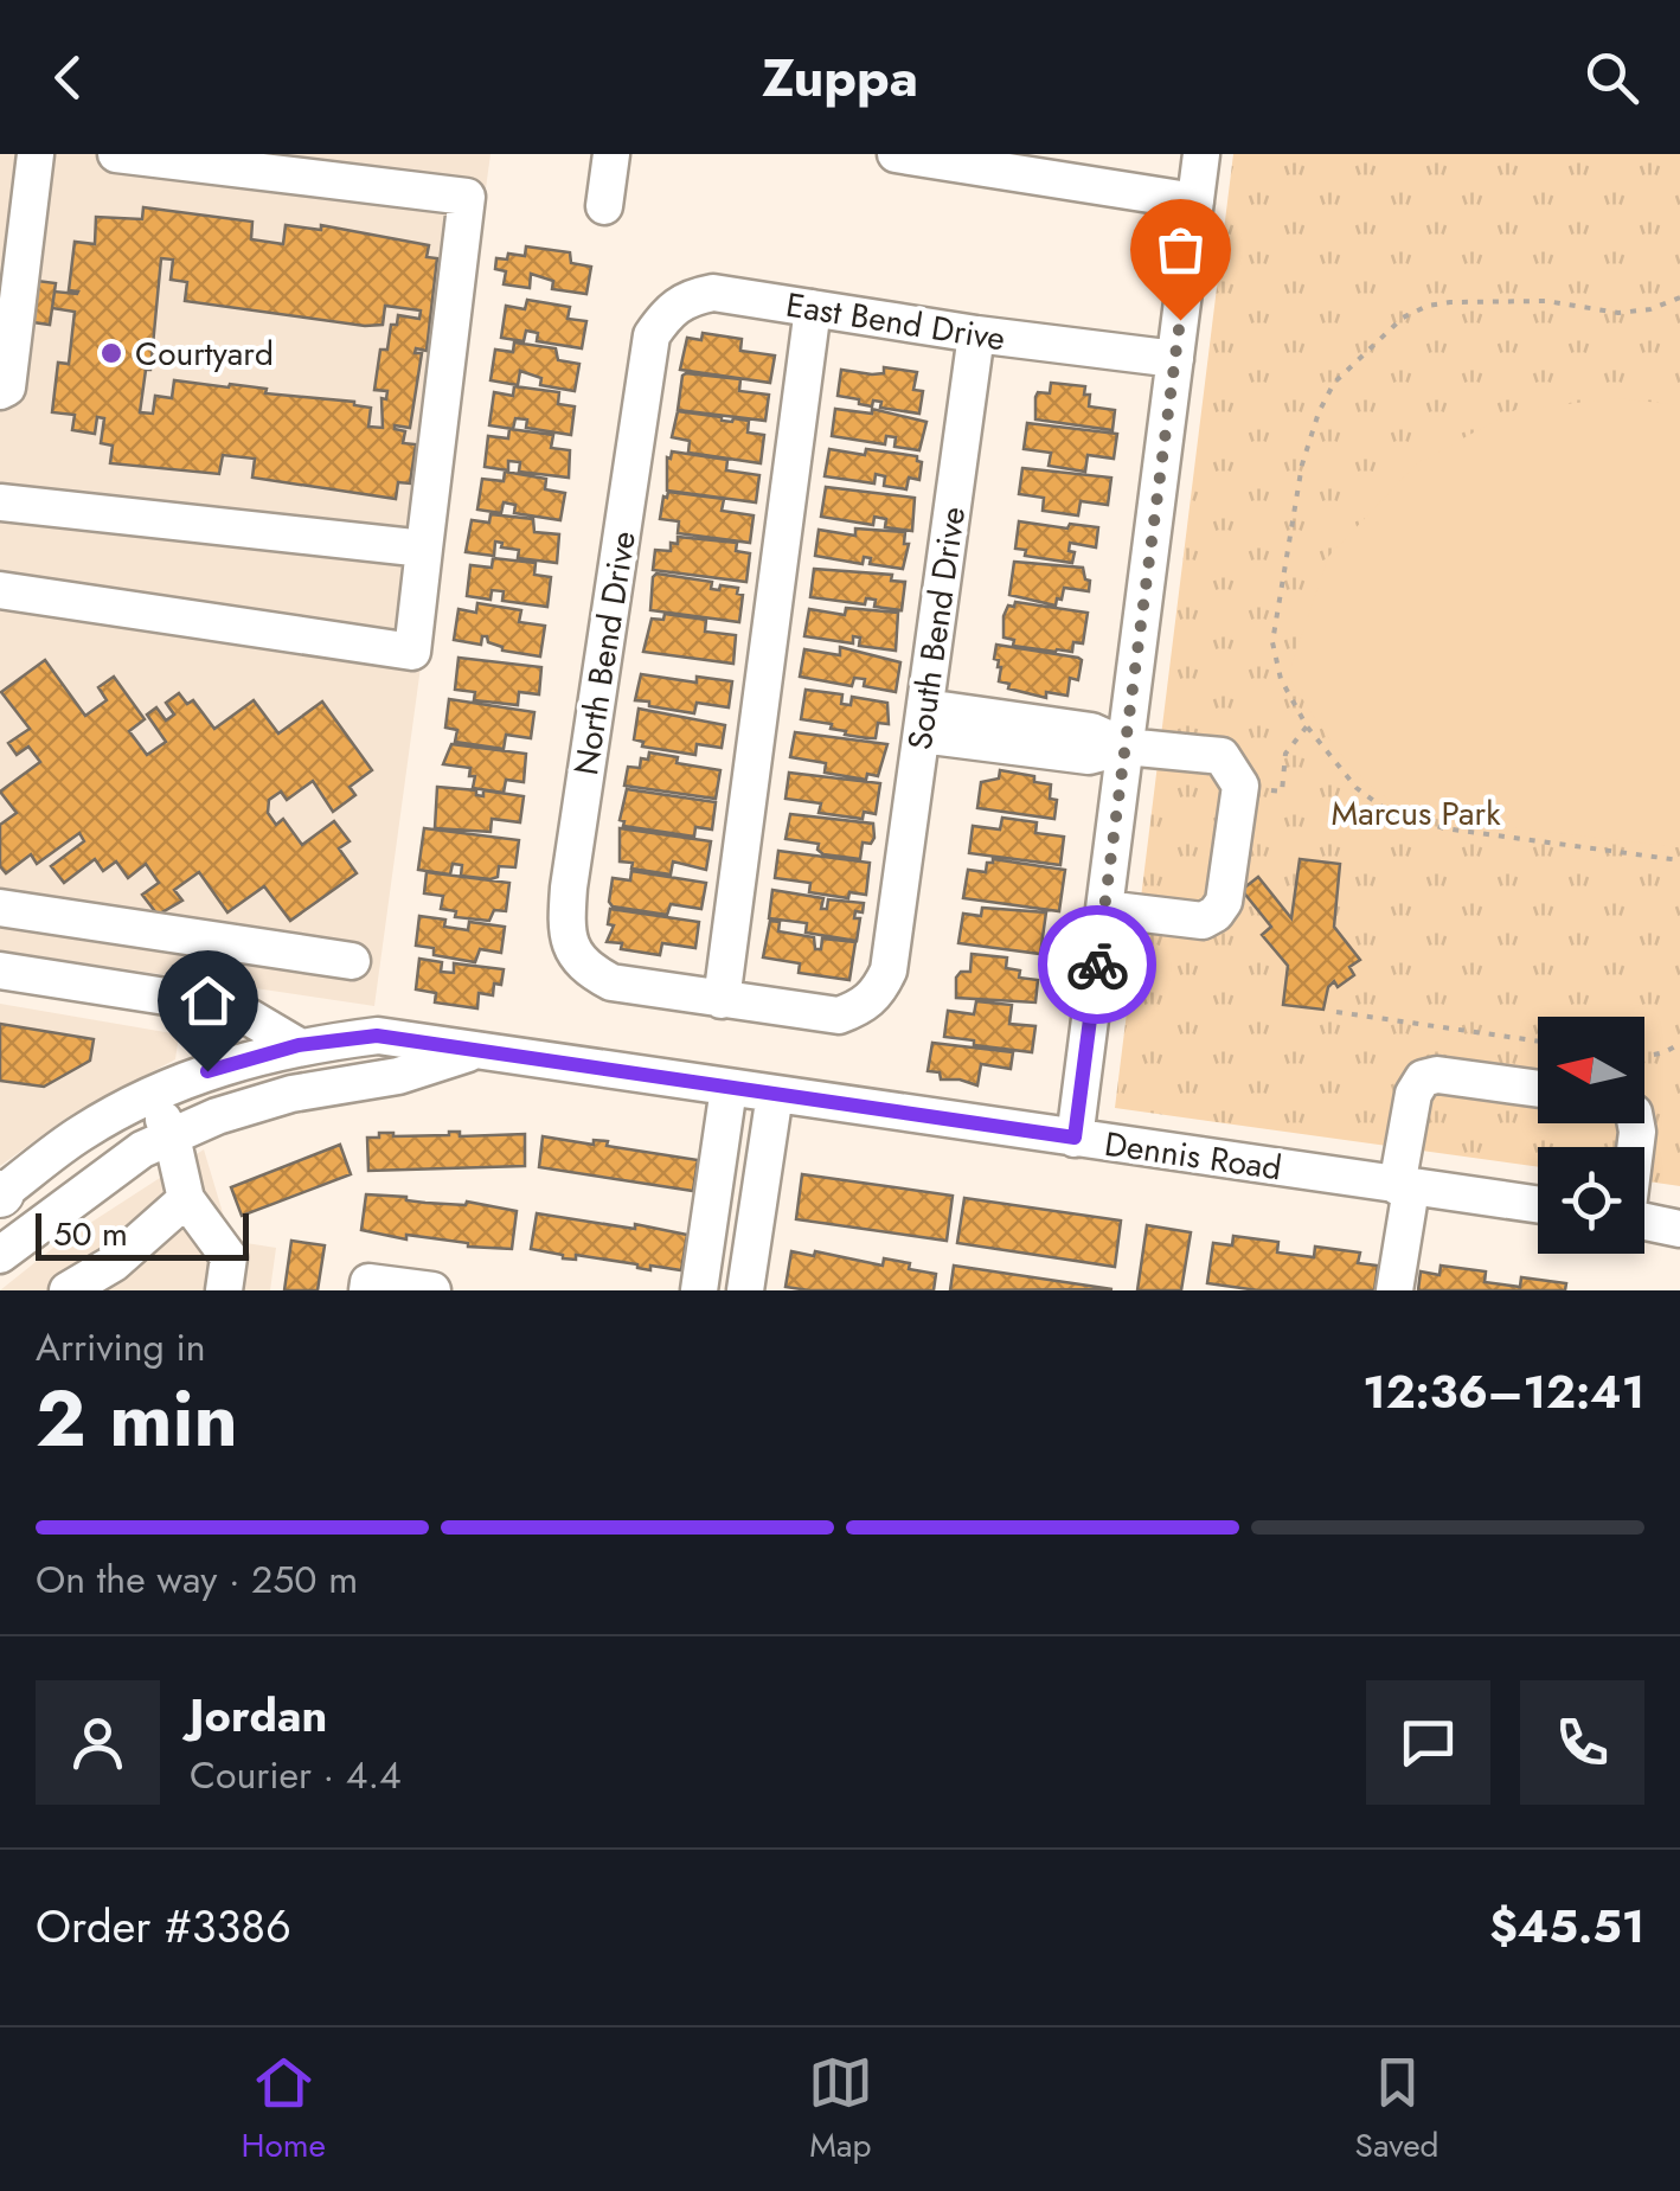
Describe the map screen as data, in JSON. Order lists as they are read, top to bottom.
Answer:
{
  "streets": {
    "street": [
      "East Bend Drive",
      "South Bend Drive",
      "North Bend Drive",
      "Dennis Road"
    ]
  },
  "crossings": [
    ["East Bend Drive", "South Bend Drive"],
    ["East Bend Drive", "North Bend Drive"],
    ["South Bend Drive", "North Bend Drive"]
  ],
  "parks": ["Marcus Park"],
  "places": ["Courtyard"],
  "scale_bar": "50 m",
  "north": "left",
  "page": {
    "header": "Zuppa",
    "scale": "50 m",
    "heading": ["2 min", "Arriving in", "12:36–12:41"],
    "panel": [
      "Jordan",
      "Courier · 4.4",
      "Order #3386",
      "$45.51"
    ],
    "bar": "On the way · 250 m",
    "tabs": ["Home", "Map", "Saved"]
  }
}
